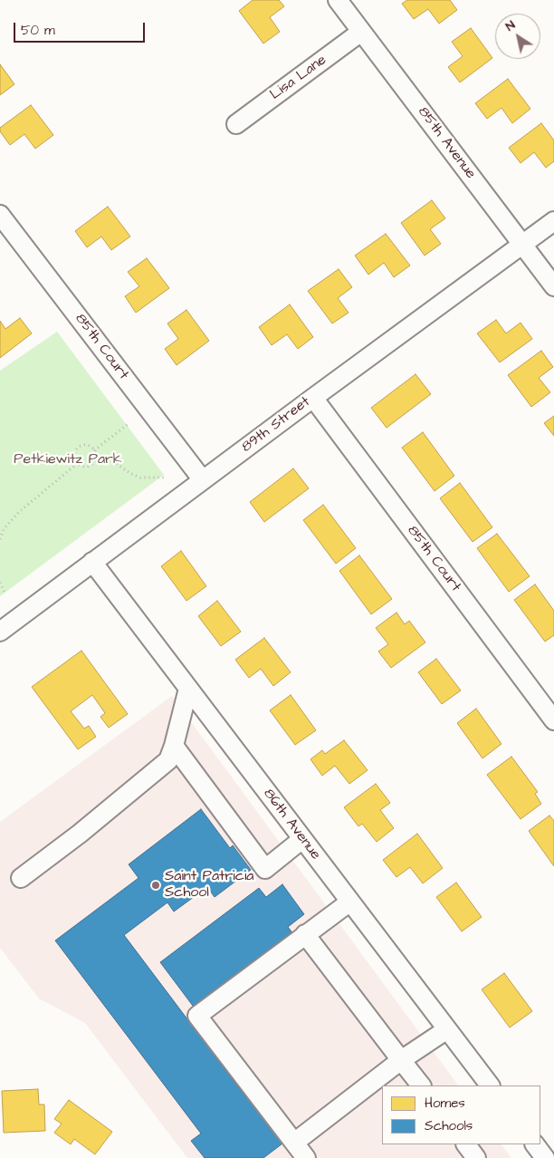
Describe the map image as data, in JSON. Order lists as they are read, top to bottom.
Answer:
{
  "streets": {
    "street": [
      "Lisa Lane",
      "85th Avenue",
      "85th Court",
      "89th Street",
      "86th Avenue"
    ]
  },
  "crossings": [
    ["Lisa Lane", "85th Avenue"],
    ["85th Avenue", "89th Street"],
    ["85th Court", "89th Street"],
    ["89th Street", "86th Avenue"]
  ],
  "parks": ["Petkiewitz Park"],
  "places": ["Saint Patricia School"],
  "legend": ["Homes", "Schools"],
  "scale_bar": "50 m",
  "north": "top left"
}
